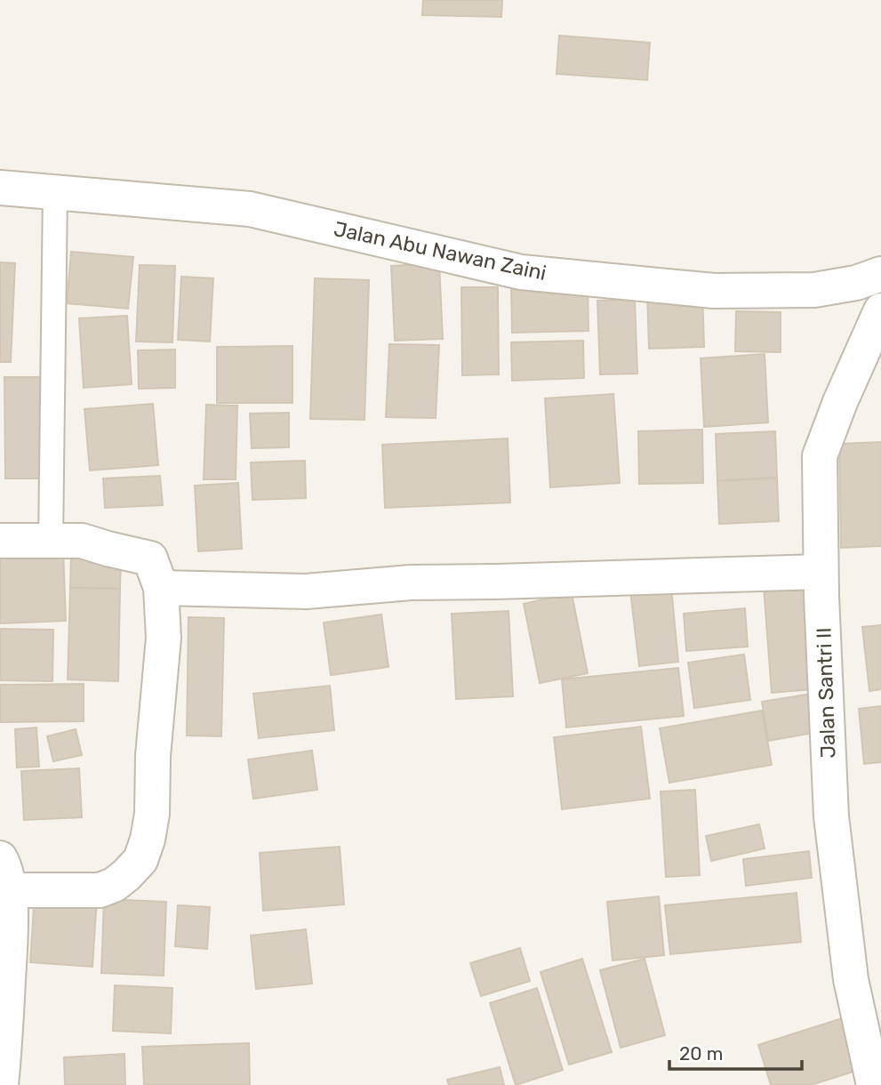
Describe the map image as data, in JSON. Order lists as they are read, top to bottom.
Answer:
{
  "streets": {
    "street": ["Jalan Abu Nawan Zaini", "Jalan Santri II"]
  },
  "scale_bar": "20 m"
}
